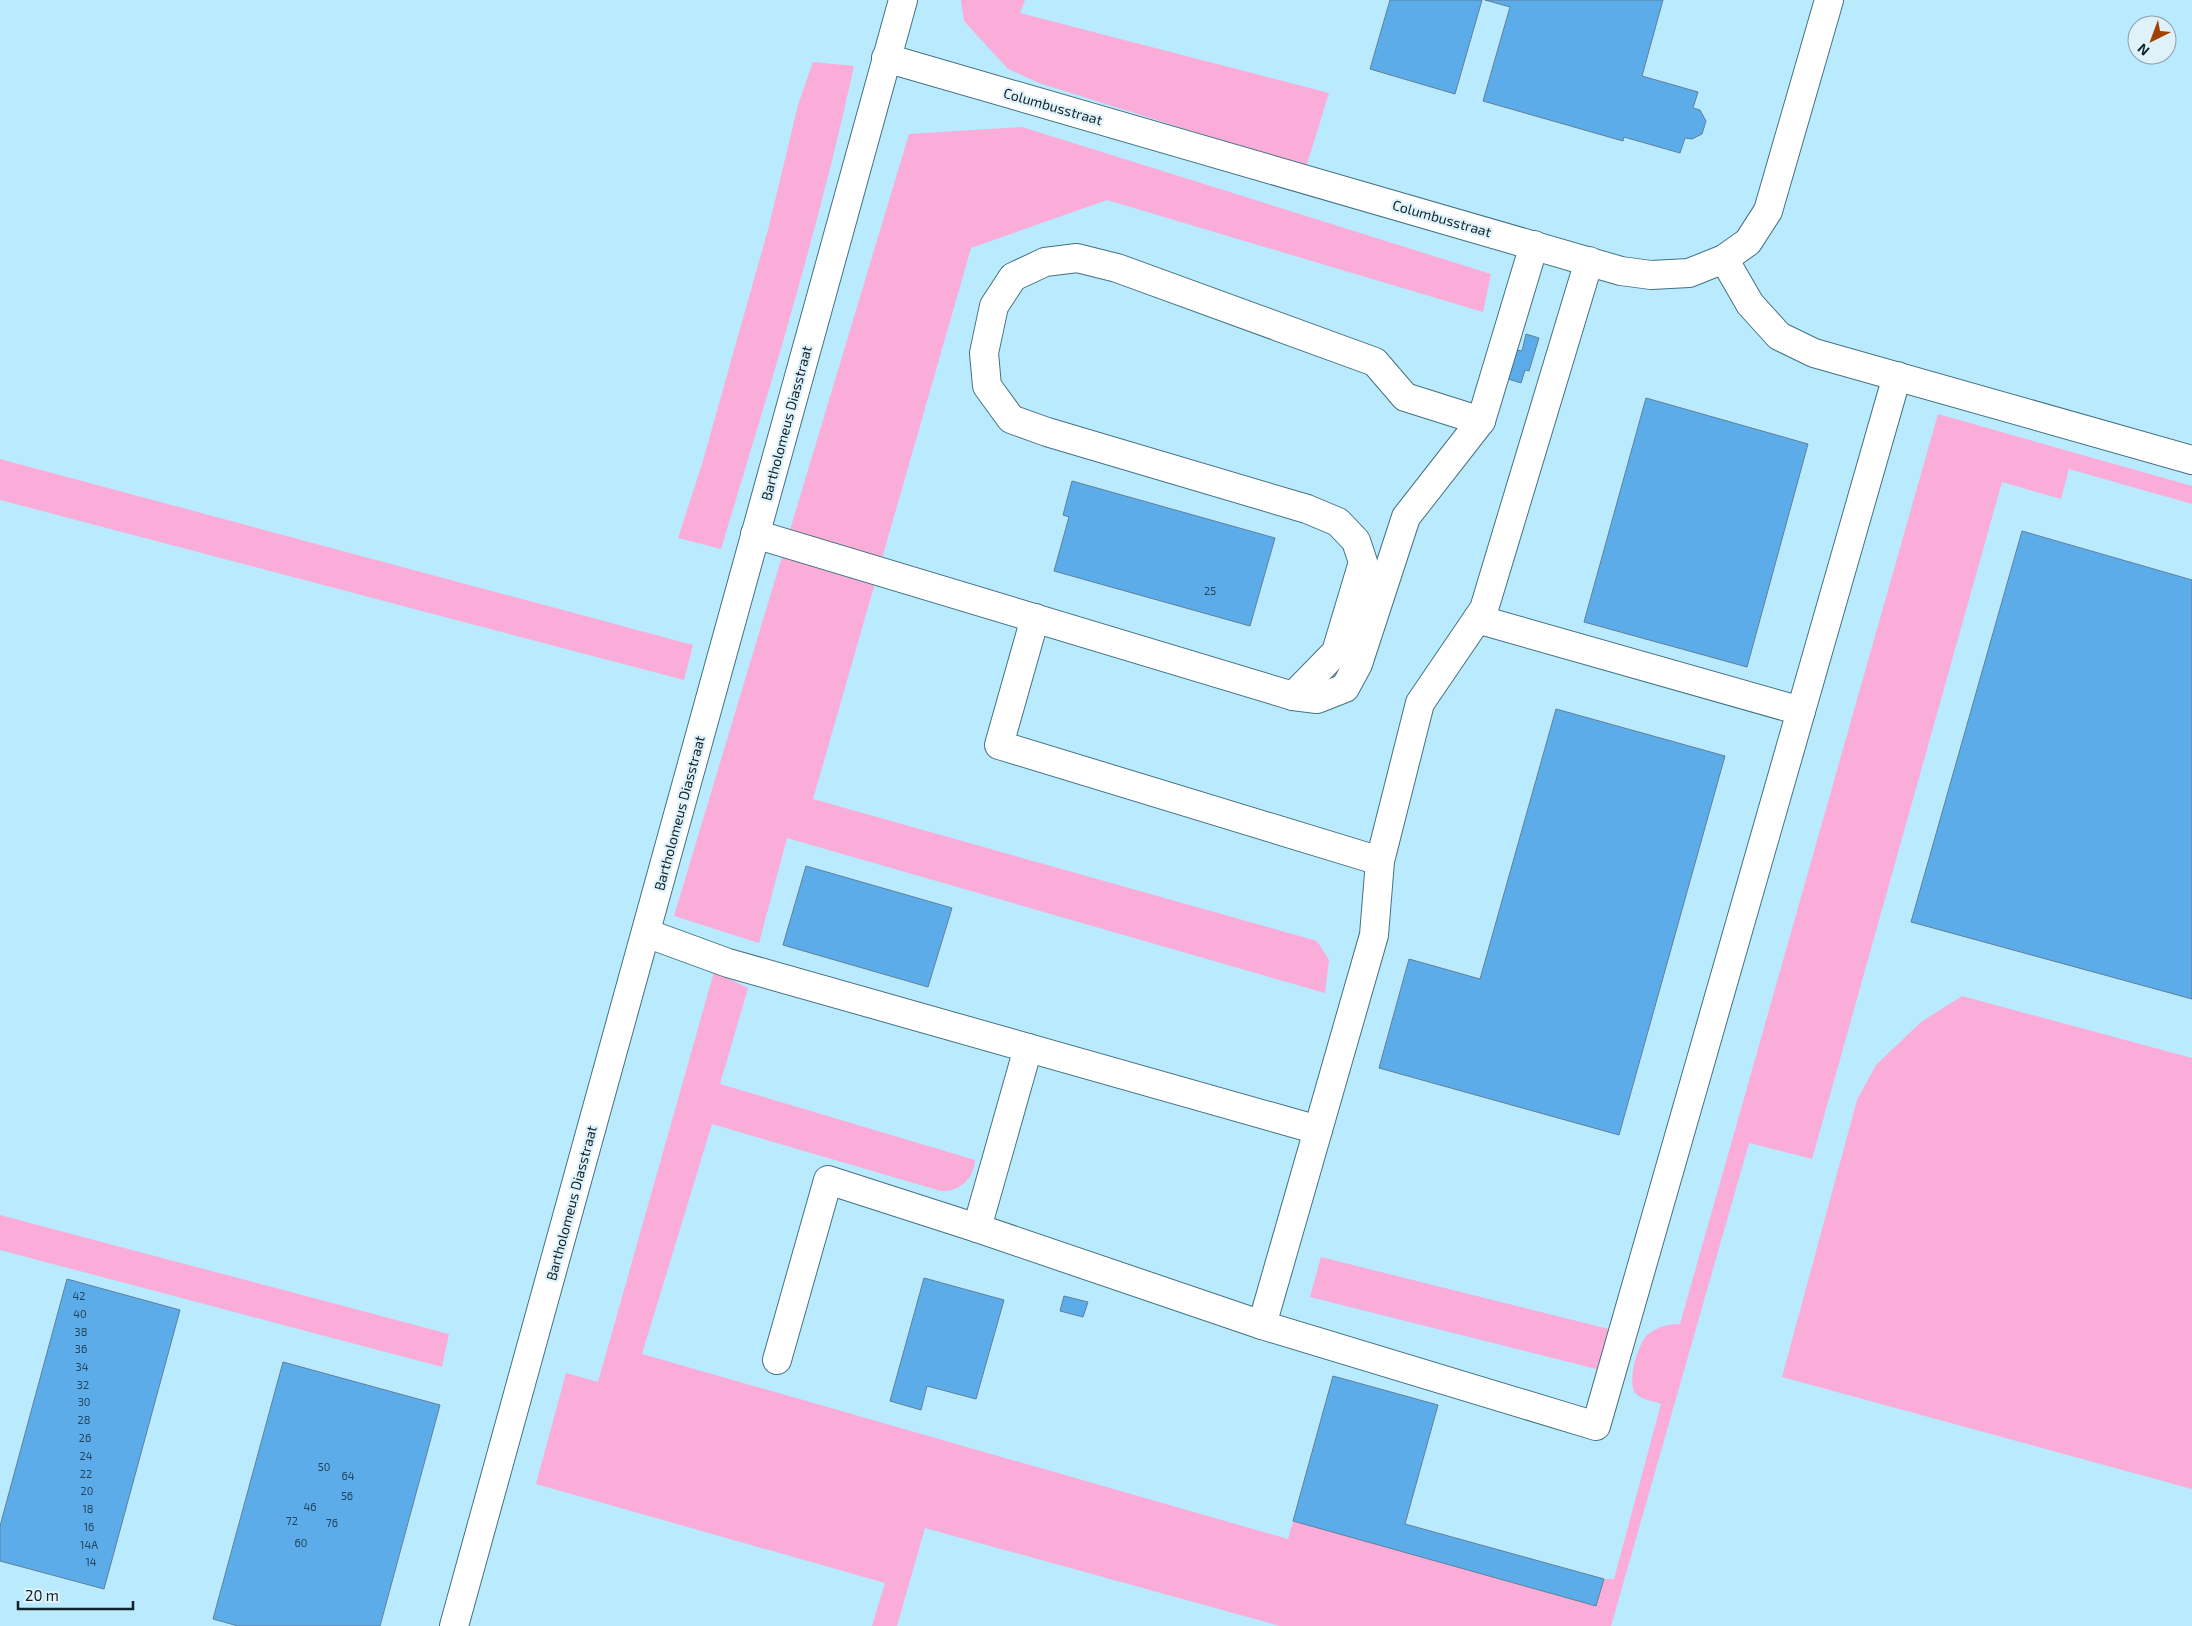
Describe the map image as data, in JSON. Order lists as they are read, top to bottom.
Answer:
{
  "streets": {
    "street": ["Columbusstraat", "Bartholomeus Diasstraat"]
  },
  "crossings": [
    ["Columbusstraat", "Bartholomeus Diasstraat"]
  ],
  "house_numbers": [
    "25",
    "42",
    "40",
    "38",
    "36",
    "34",
    "32",
    "30",
    "28",
    "26",
    "24",
    "50",
    "22",
    "64",
    "20",
    "56",
    "46",
    "18",
    "72",
    "76",
    "16",
    "60",
    "14A",
    "14"
  ],
  "scale_bar": "20 m",
  "north": "bottom left"
}
